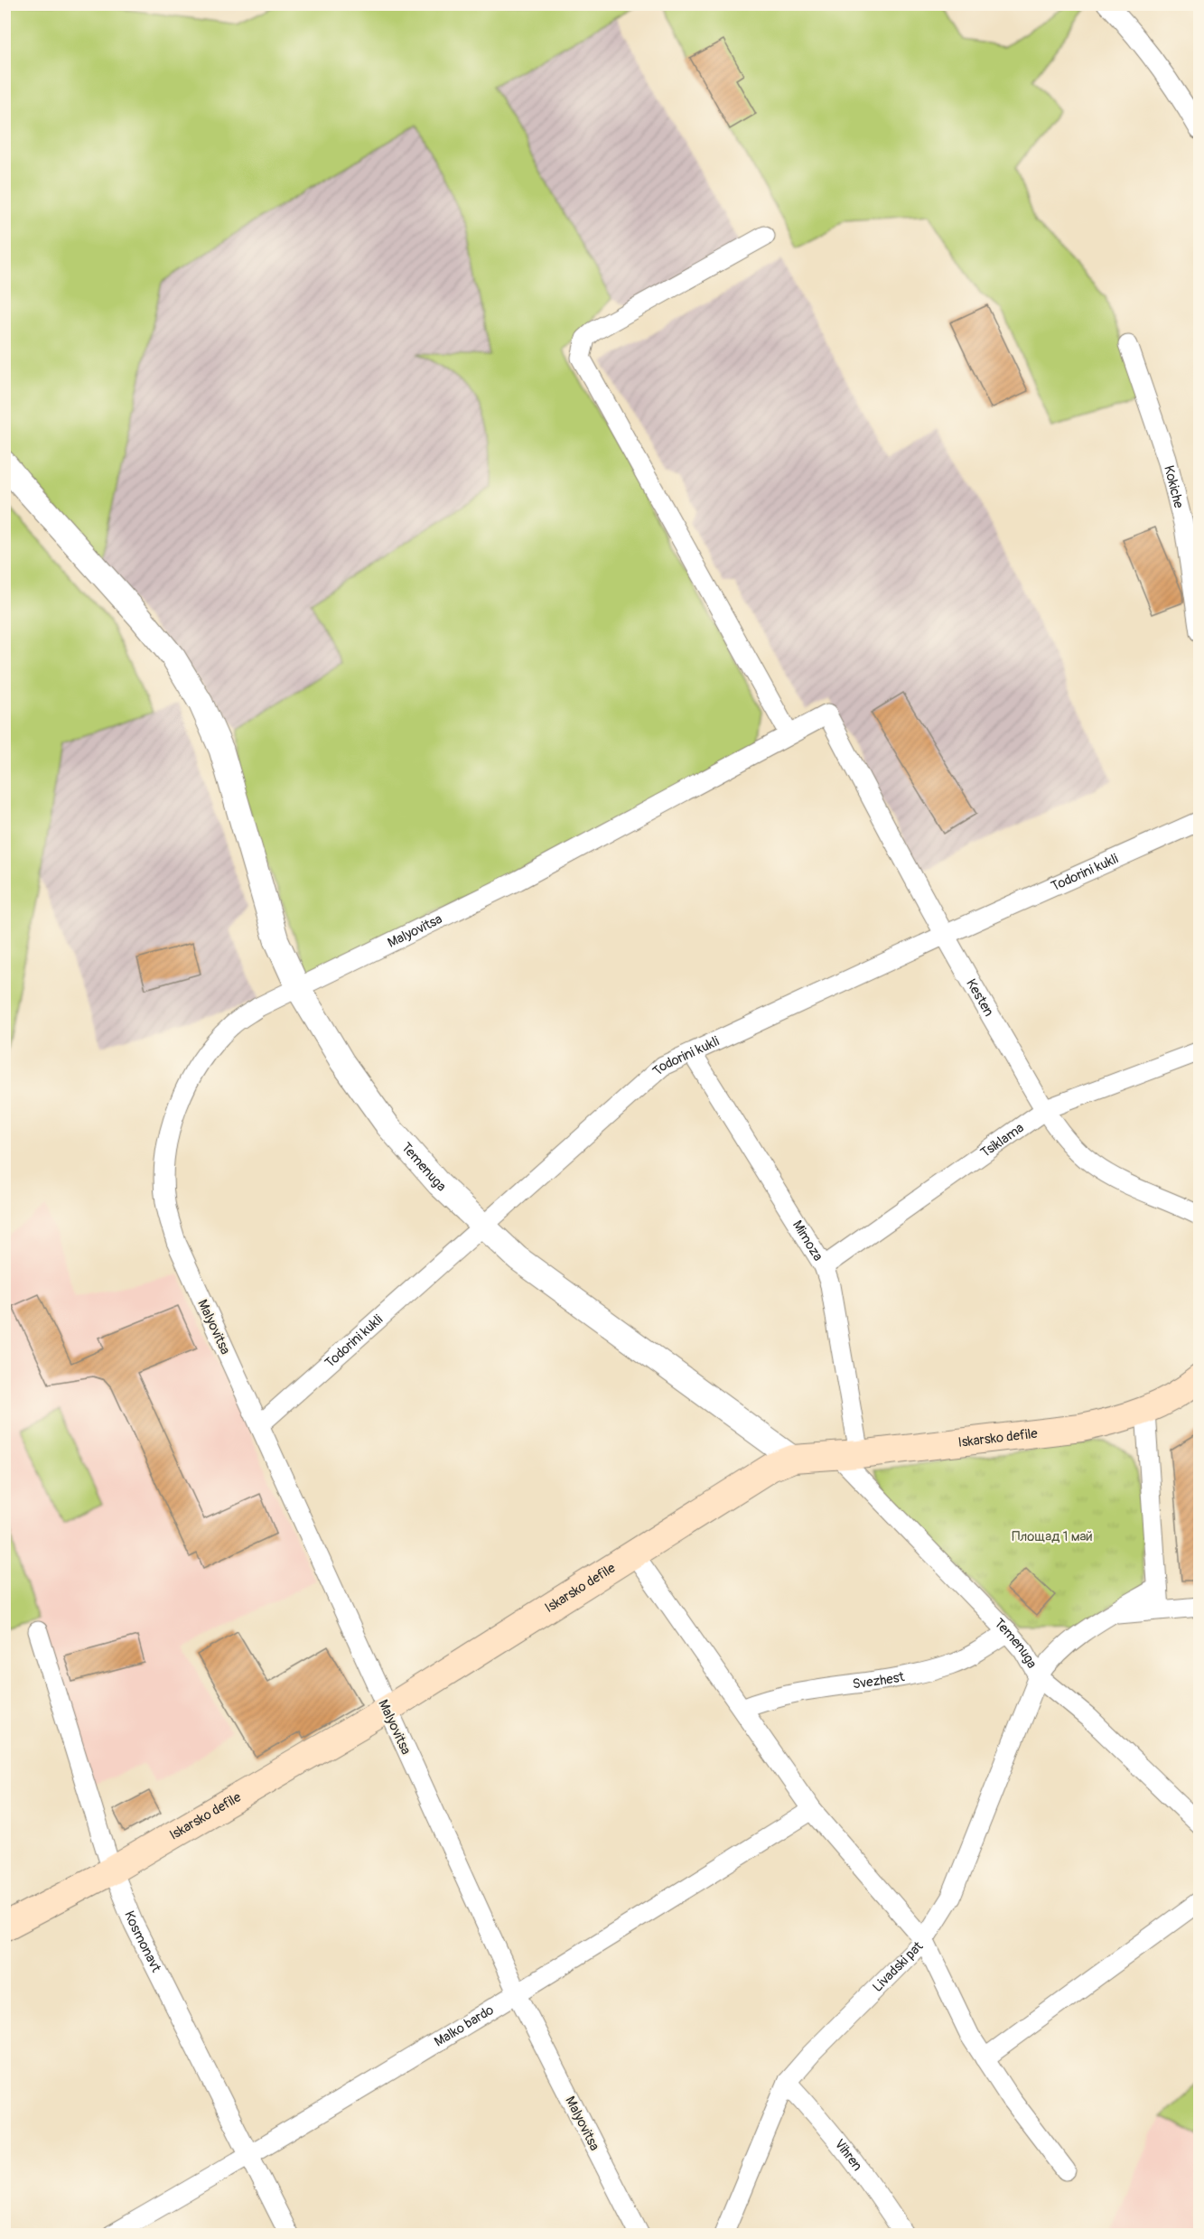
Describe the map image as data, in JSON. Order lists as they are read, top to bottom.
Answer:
{
  "streets": {
    "main road": ["Iskarsko defile"],
    "street": [
      "Kokiche",
      "Todorini kukli",
      "Malyovitsa",
      "Kesten",
      "Tsiklama",
      "Temenuga",
      "Mimoza",
      "Svezhest",
      "Kosmonavt",
      "Livadski pat",
      "Malko bardo",
      "Vihren"
    ]
  },
  "crossings": [
    ["Todorini kukli", "Malyovitsa"],
    ["Todorini kukli", "Kesten"],
    ["Todorini kukli", "Temenuga"],
    ["Todorini kukli", "Mimoza"],
    ["Malyovitsa", "Kesten"],
    ["Malyovitsa", "Temenuga"],
    ["Malyovitsa", "Iskarsko defile"],
    ["Malyovitsa", "Malko bardo"],
    ["Kesten", "Tsiklama"],
    ["Tsiklama", "Mimoza"],
    ["Temenuga", "Mimoza"],
    ["Temenuga", "Iskarsko defile"],
    ["Temenuga", "Svezhest"],
    ["Temenuga", "Livadski pat"],
    ["Mimoza", "Iskarsko defile"],
    ["Iskarsko defile", "Kosmonavt"],
    ["Kosmonavt", "Malko bardo"],
    ["Livadski pat", "Vihren"]
  ],
  "parks": ["Площад 1 май"]
}
